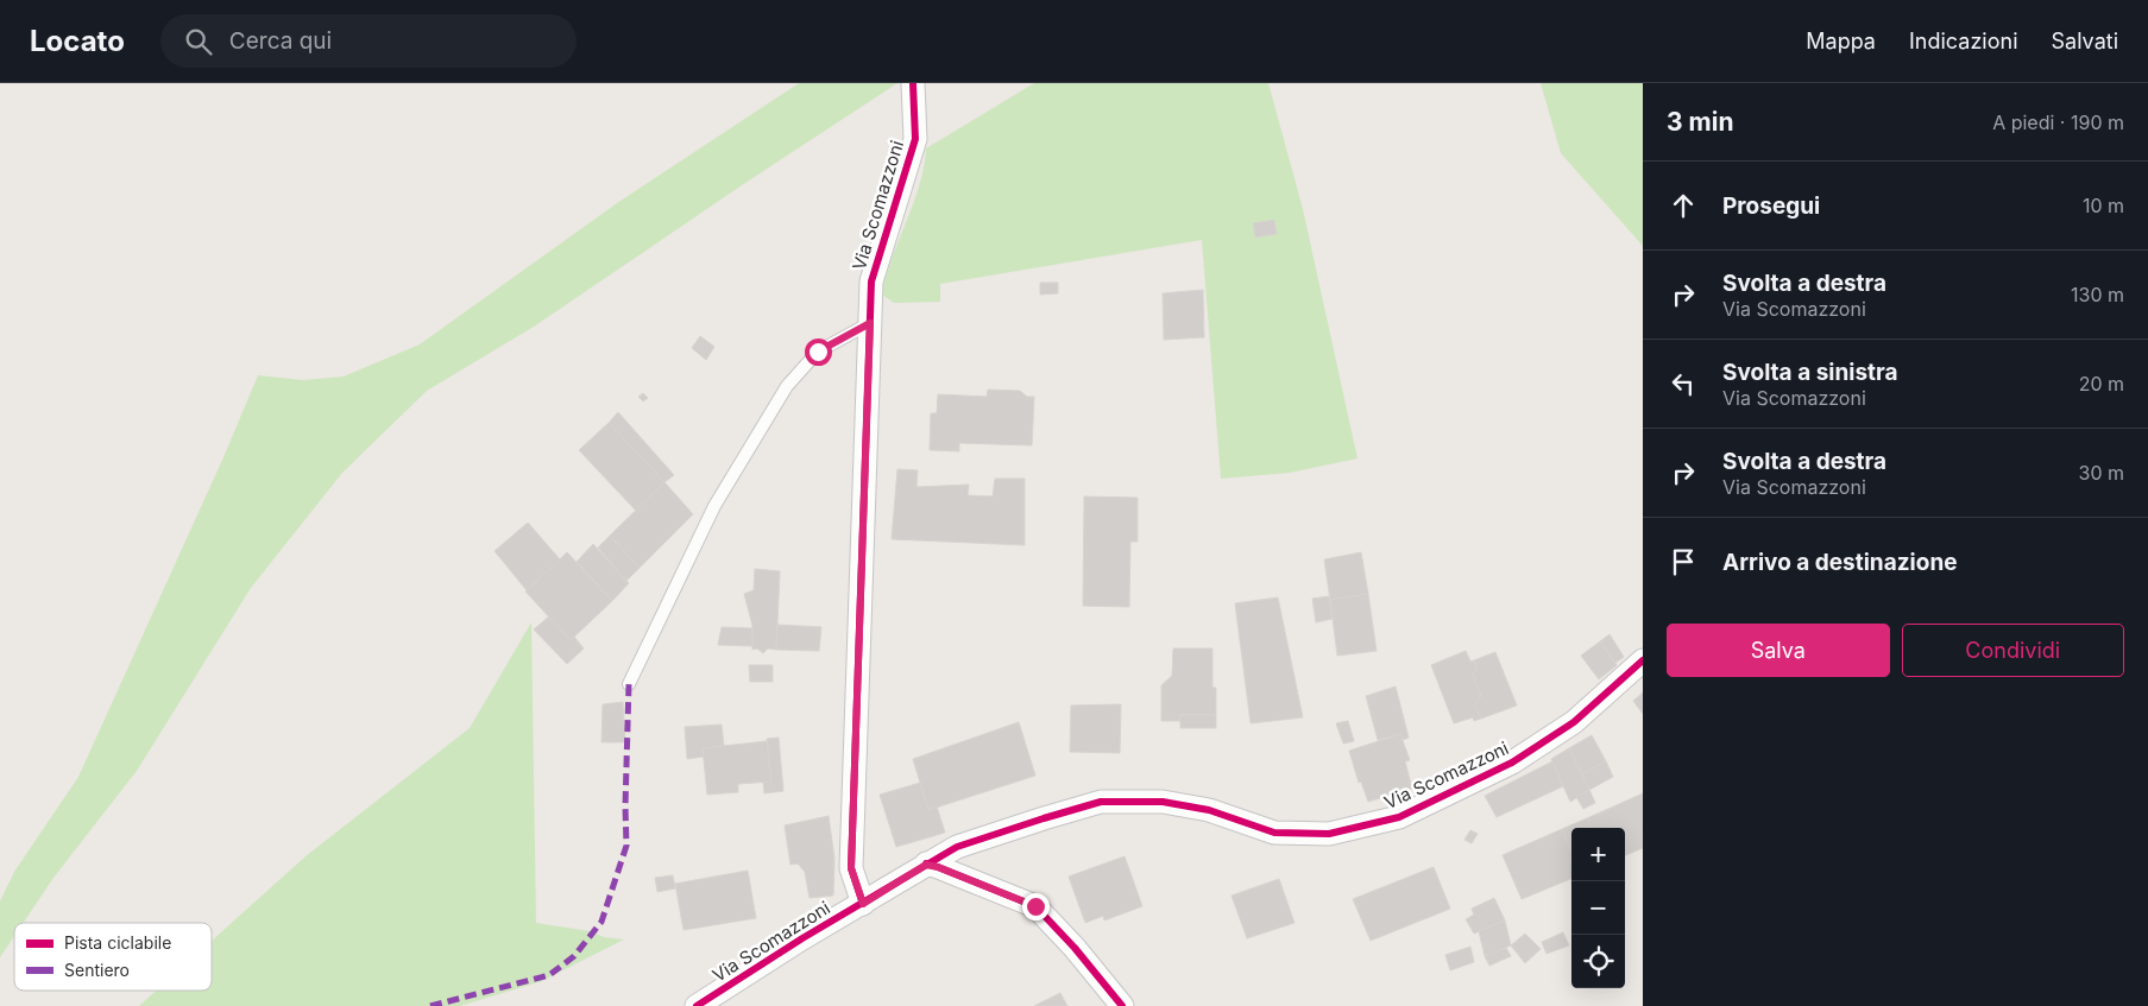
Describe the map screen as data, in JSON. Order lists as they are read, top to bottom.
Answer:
{
  "streets": {
    "street": ["Via Scomazzoni"]
  },
  "legend": ["Pista ciclabile", "Sentiero"],
  "page": {
    "header": "Locato",
    "search": "Cerca qui",
    "nav": ["Mappa", "Indicazioni", "Salvati"],
    "heading": ["3 min", "A piedi · 190 m"],
    "list": [
      ["Prosegui", "10 m"],
      ["Svolta a destra", "Via Scomazzoni", "130 m"],
      ["Svolta a sinistra", "Via Scomazzoni", "20 m"],
      ["Svolta a destra", "Via Scomazzoni", "30 m"],
      "Arrivo a destinazione"
    ],
    "buttons": ["Salva", "Condividi"],
    "map_buttons": ["+", "−"]
  }
}
